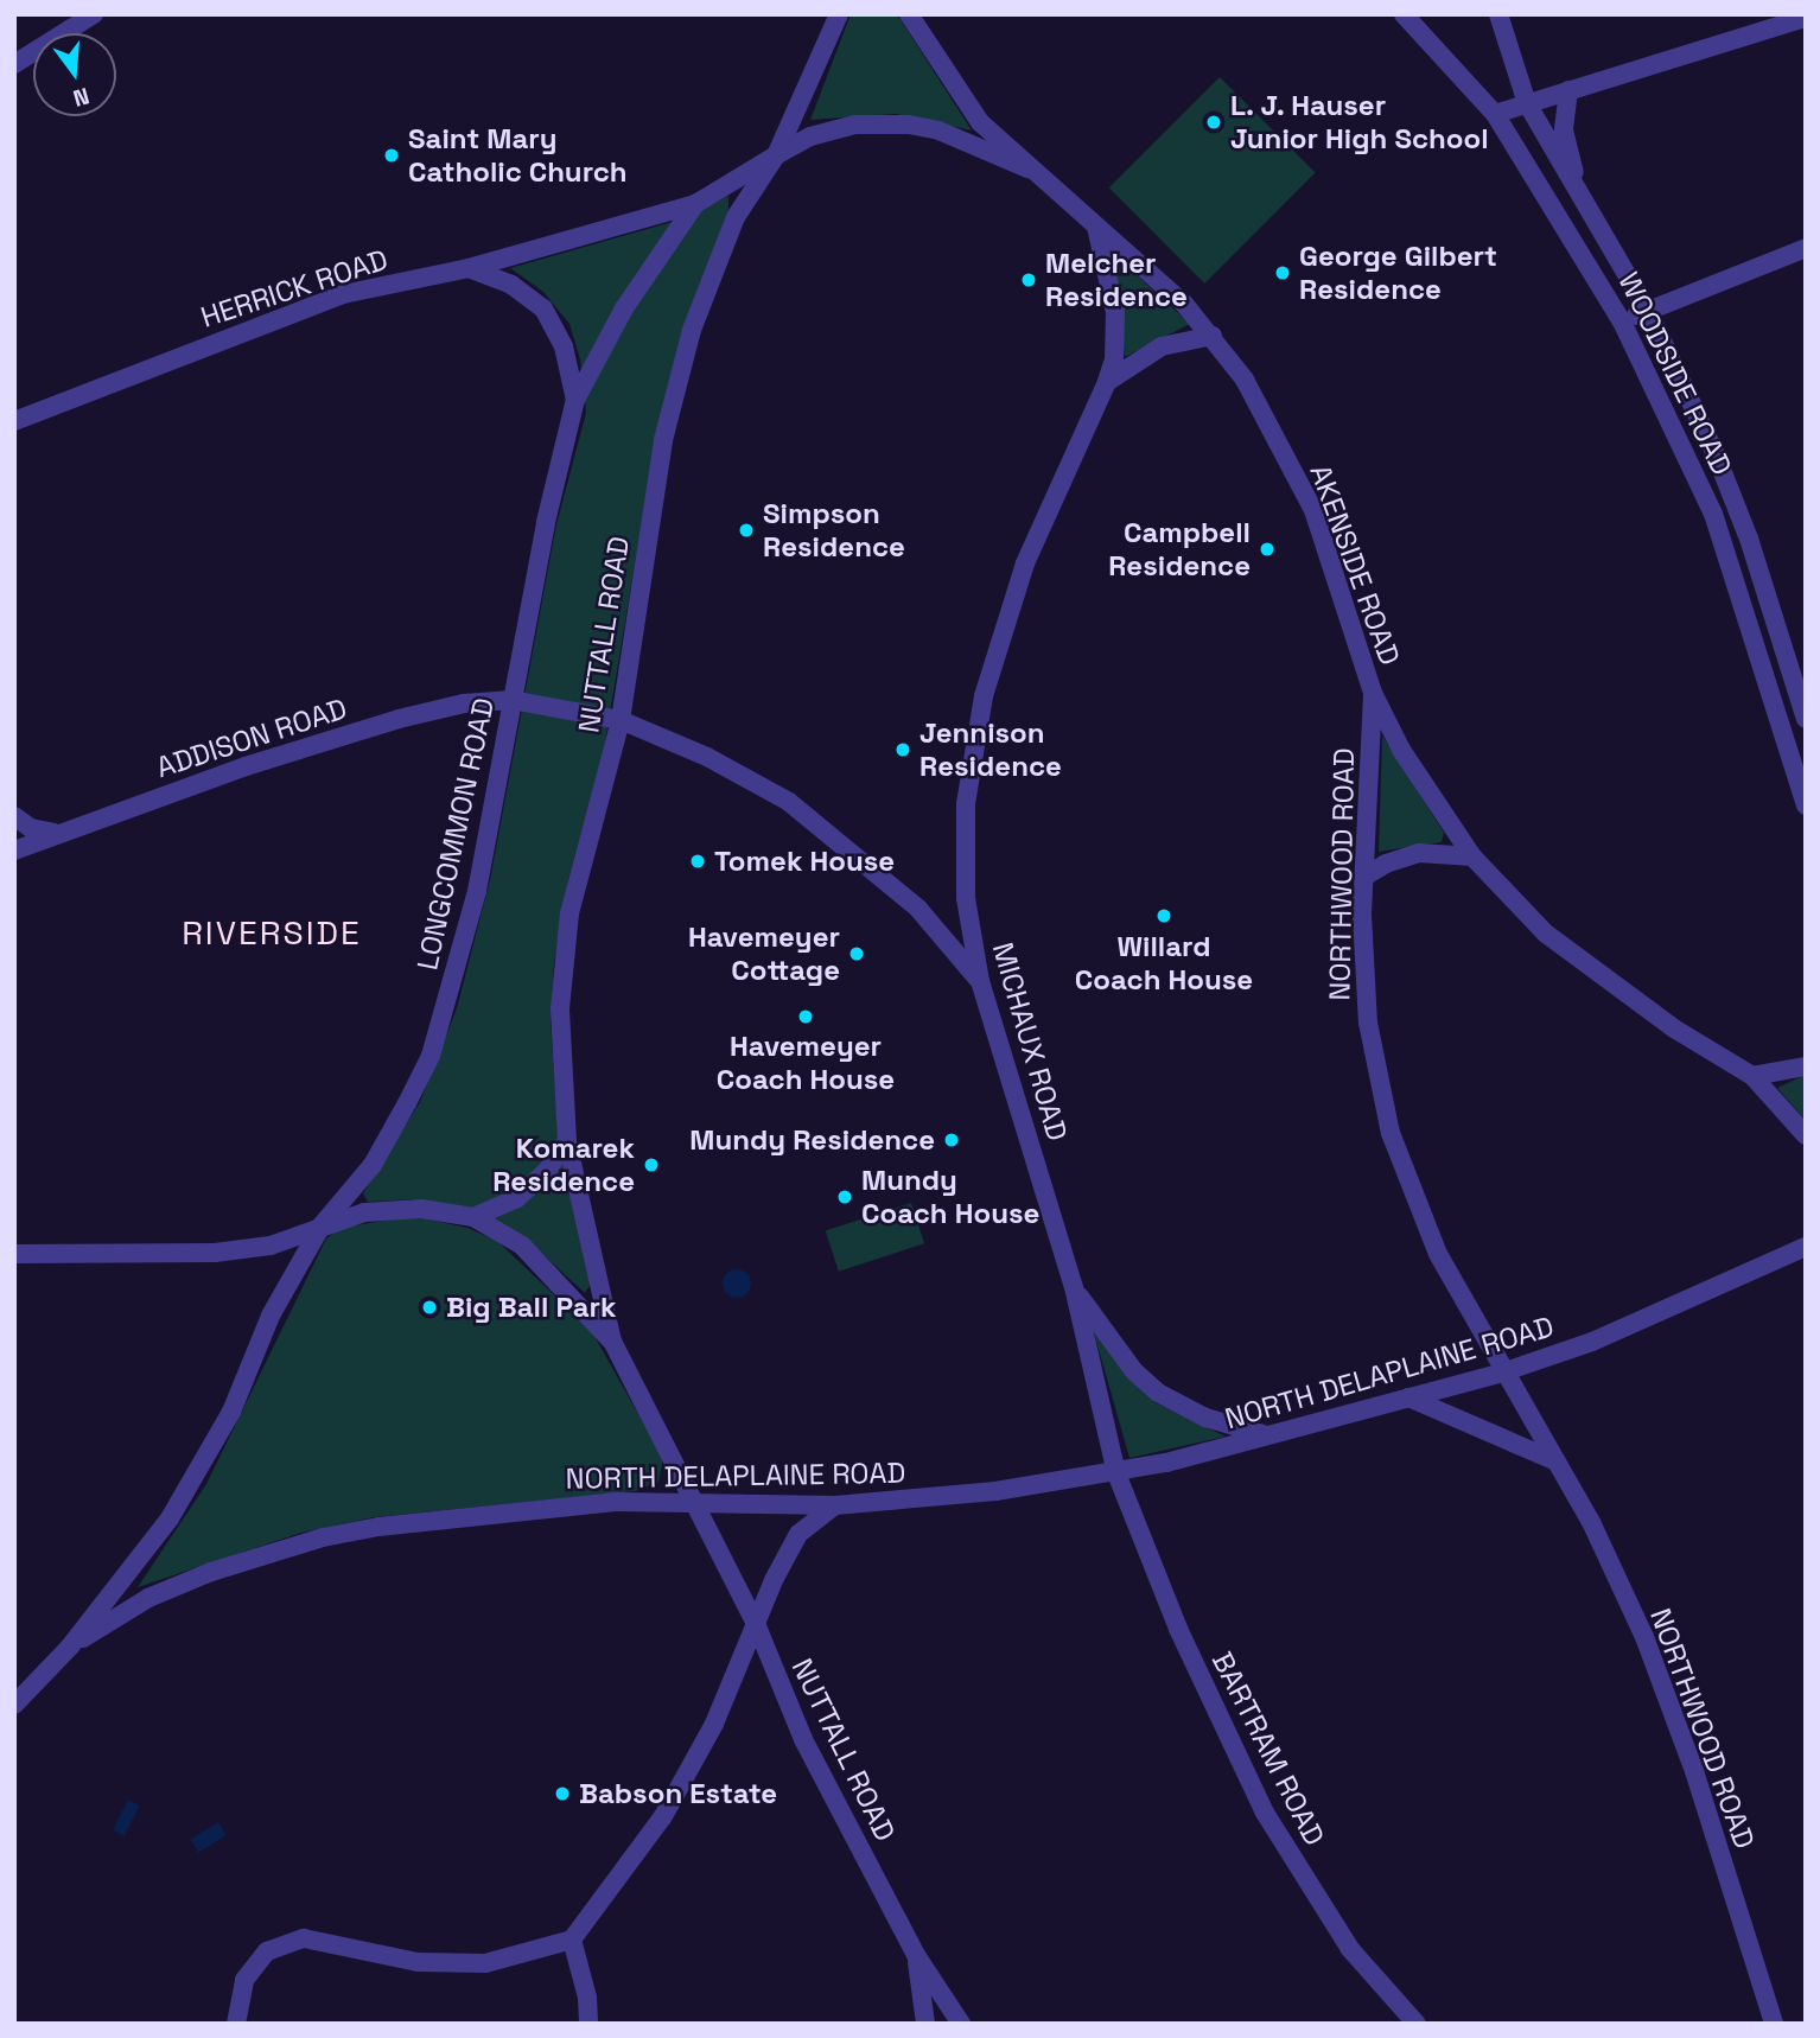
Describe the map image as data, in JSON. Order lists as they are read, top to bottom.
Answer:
{
  "streets": {
    "street": [
      "HERRICK ROAD",
      "WOODSIDE ROAD",
      "AKENSIDE ROAD",
      "NUTTALL ROAD",
      "ADDISON ROAD",
      "LONGCOMMON ROAD",
      "NORTHWOOD ROAD",
      "MICHAUX ROAD",
      "NORTH DELAPLAINE ROAD",
      "BARTRAM ROAD"
    ]
  },
  "crossings": [
    ["HERRICK ROAD", "LONGCOMMON ROAD"],
    ["AKENSIDE ROAD", "NUTTALL ROAD"],
    ["AKENSIDE ROAD", "LONGCOMMON ROAD"],
    ["AKENSIDE ROAD", "NORTHWOOD ROAD"],
    ["AKENSIDE ROAD", "MICHAUX ROAD"],
    ["NUTTALL ROAD", "LONGCOMMON ROAD"],
    ["NUTTALL ROAD", "NORTH DELAPLAINE ROAD"],
    ["ADDISON ROAD", "LONGCOMMON ROAD"],
    ["LONGCOMMON ROAD", "NORTH DELAPLAINE ROAD"],
    ["NORTHWOOD ROAD", "NORTH DELAPLAINE ROAD"],
    ["MICHAUX ROAD", "NORTH DELAPLAINE ROAD"],
    ["MICHAUX ROAD", "BARTRAM ROAD"],
    ["NORTH DELAPLAINE ROAD", "BARTRAM ROAD"]
  ],
  "districts": ["RIVERSIDE"],
  "places": [
    "L. J. Hauser Junior High School",
    "Saint Mary Catholic Church",
    "George Gilbert Residence",
    "Melcher Residence",
    "Simpson Residence",
    "Campbell Residence",
    "Jennison Residence",
    "Tomek House",
    "Willard Coach House",
    "Havemeyer Cottage",
    "Havemeyer Coach House",
    "Mundy Residence",
    "Komarek Residence",
    "Mundy Coach House",
    "Big Ball Park",
    "Babson Estate"
  ],
  "north": "bottom"
}
